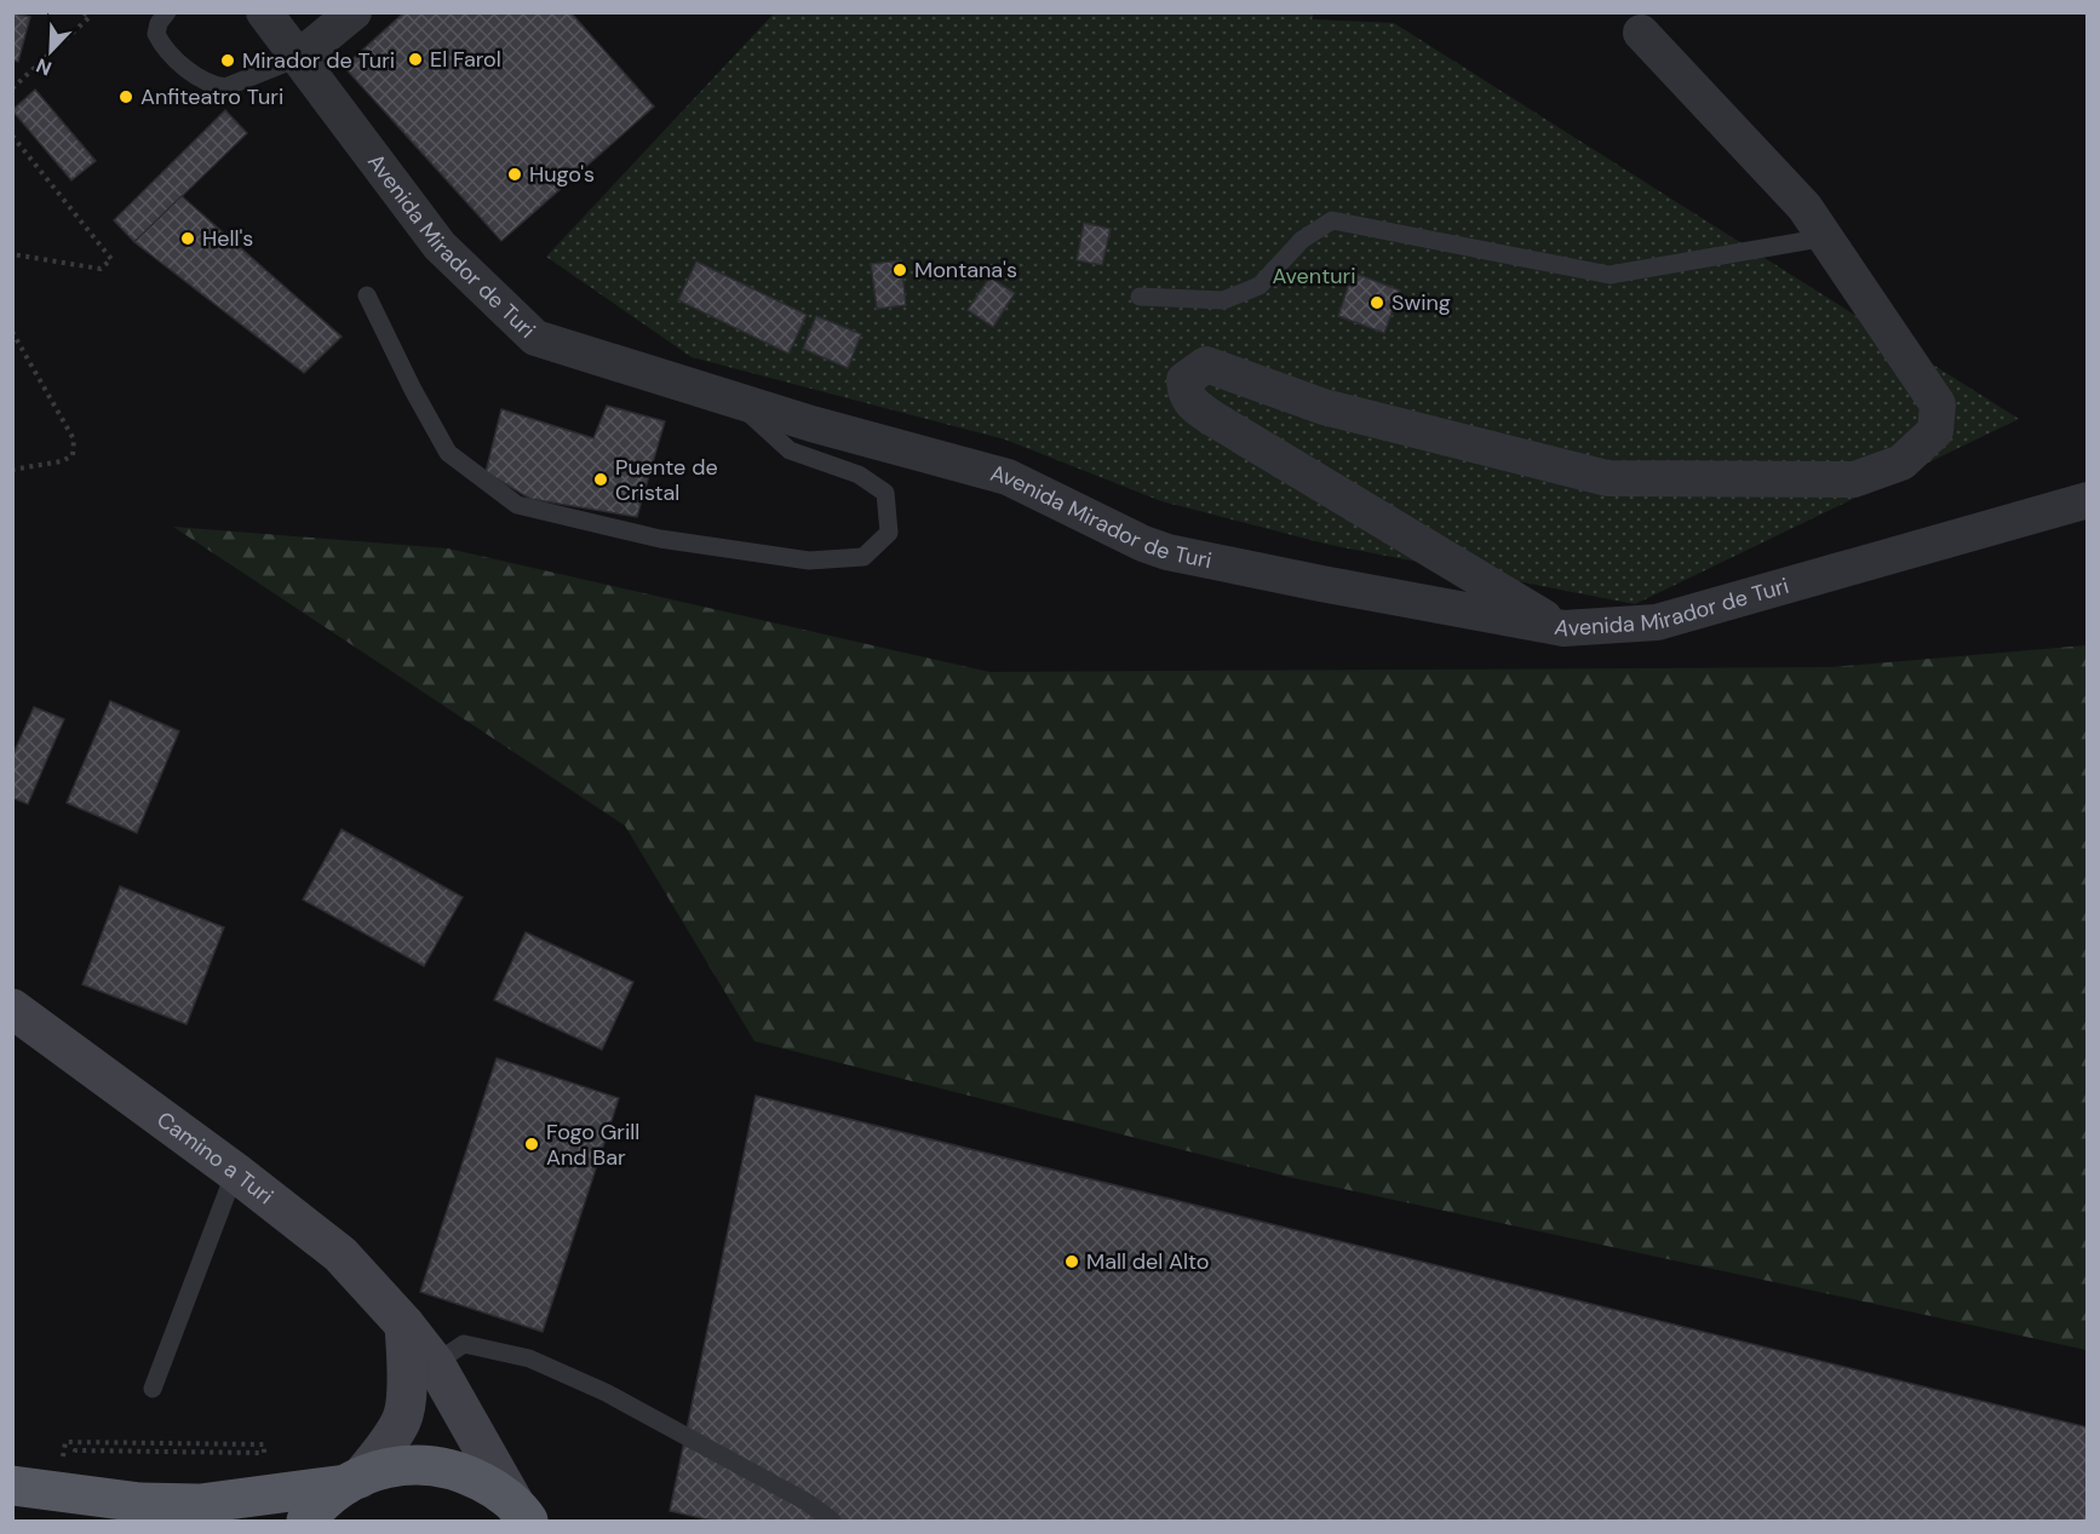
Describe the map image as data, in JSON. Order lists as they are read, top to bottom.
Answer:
{
  "streets": {
    "main road": ["Camino a Turi"],
    "street": ["Avenida Mirador de Turi"]
  },
  "parks": ["Aventuri"],
  "places": [
    "El Farol",
    "Mirador de Turi",
    "Anfiteatro Turi",
    "Hugo's",
    "Hell's",
    "Montana's",
    "Swing",
    "Puente de Cristal",
    "Fogo Grill And Bar",
    "Mall del Alto"
  ],
  "north": "bottom left"
}
